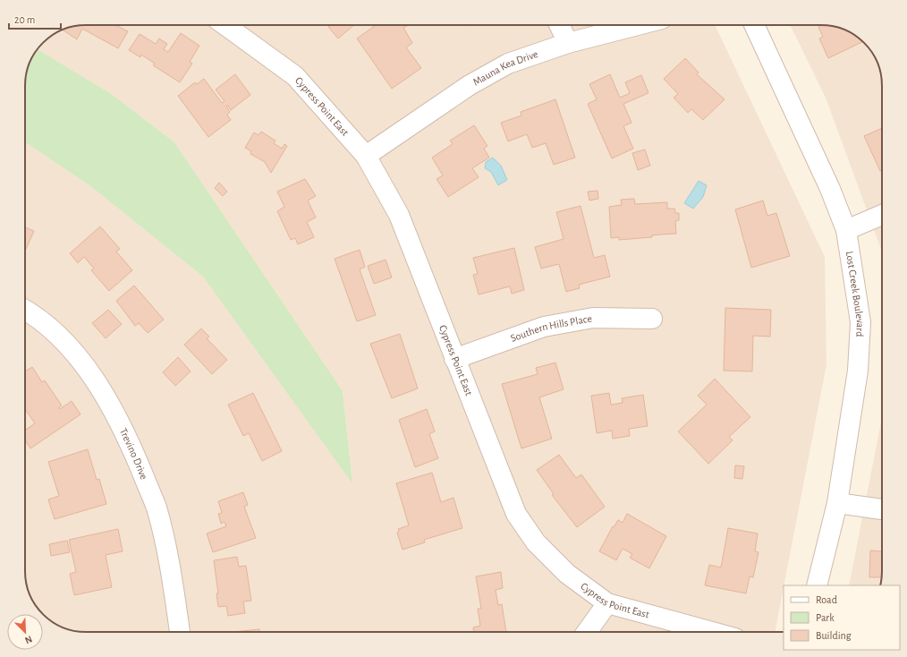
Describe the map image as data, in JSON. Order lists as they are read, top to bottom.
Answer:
{
  "streets": {
    "street": [
      "Mauna Kea Drive",
      "Cypress Point East",
      "Lost Creek Boulevard",
      "Southern Hills Place",
      "Trevino Drive"
    ]
  },
  "crossings": [
    ["Mauna Kea Drive", "Cypress Point East"],
    ["Cypress Point East", "Southern Hills Place"]
  ],
  "legend": ["Road", "Park", "Building"],
  "scale_bar": "20 m",
  "north": "bottom right"
}
